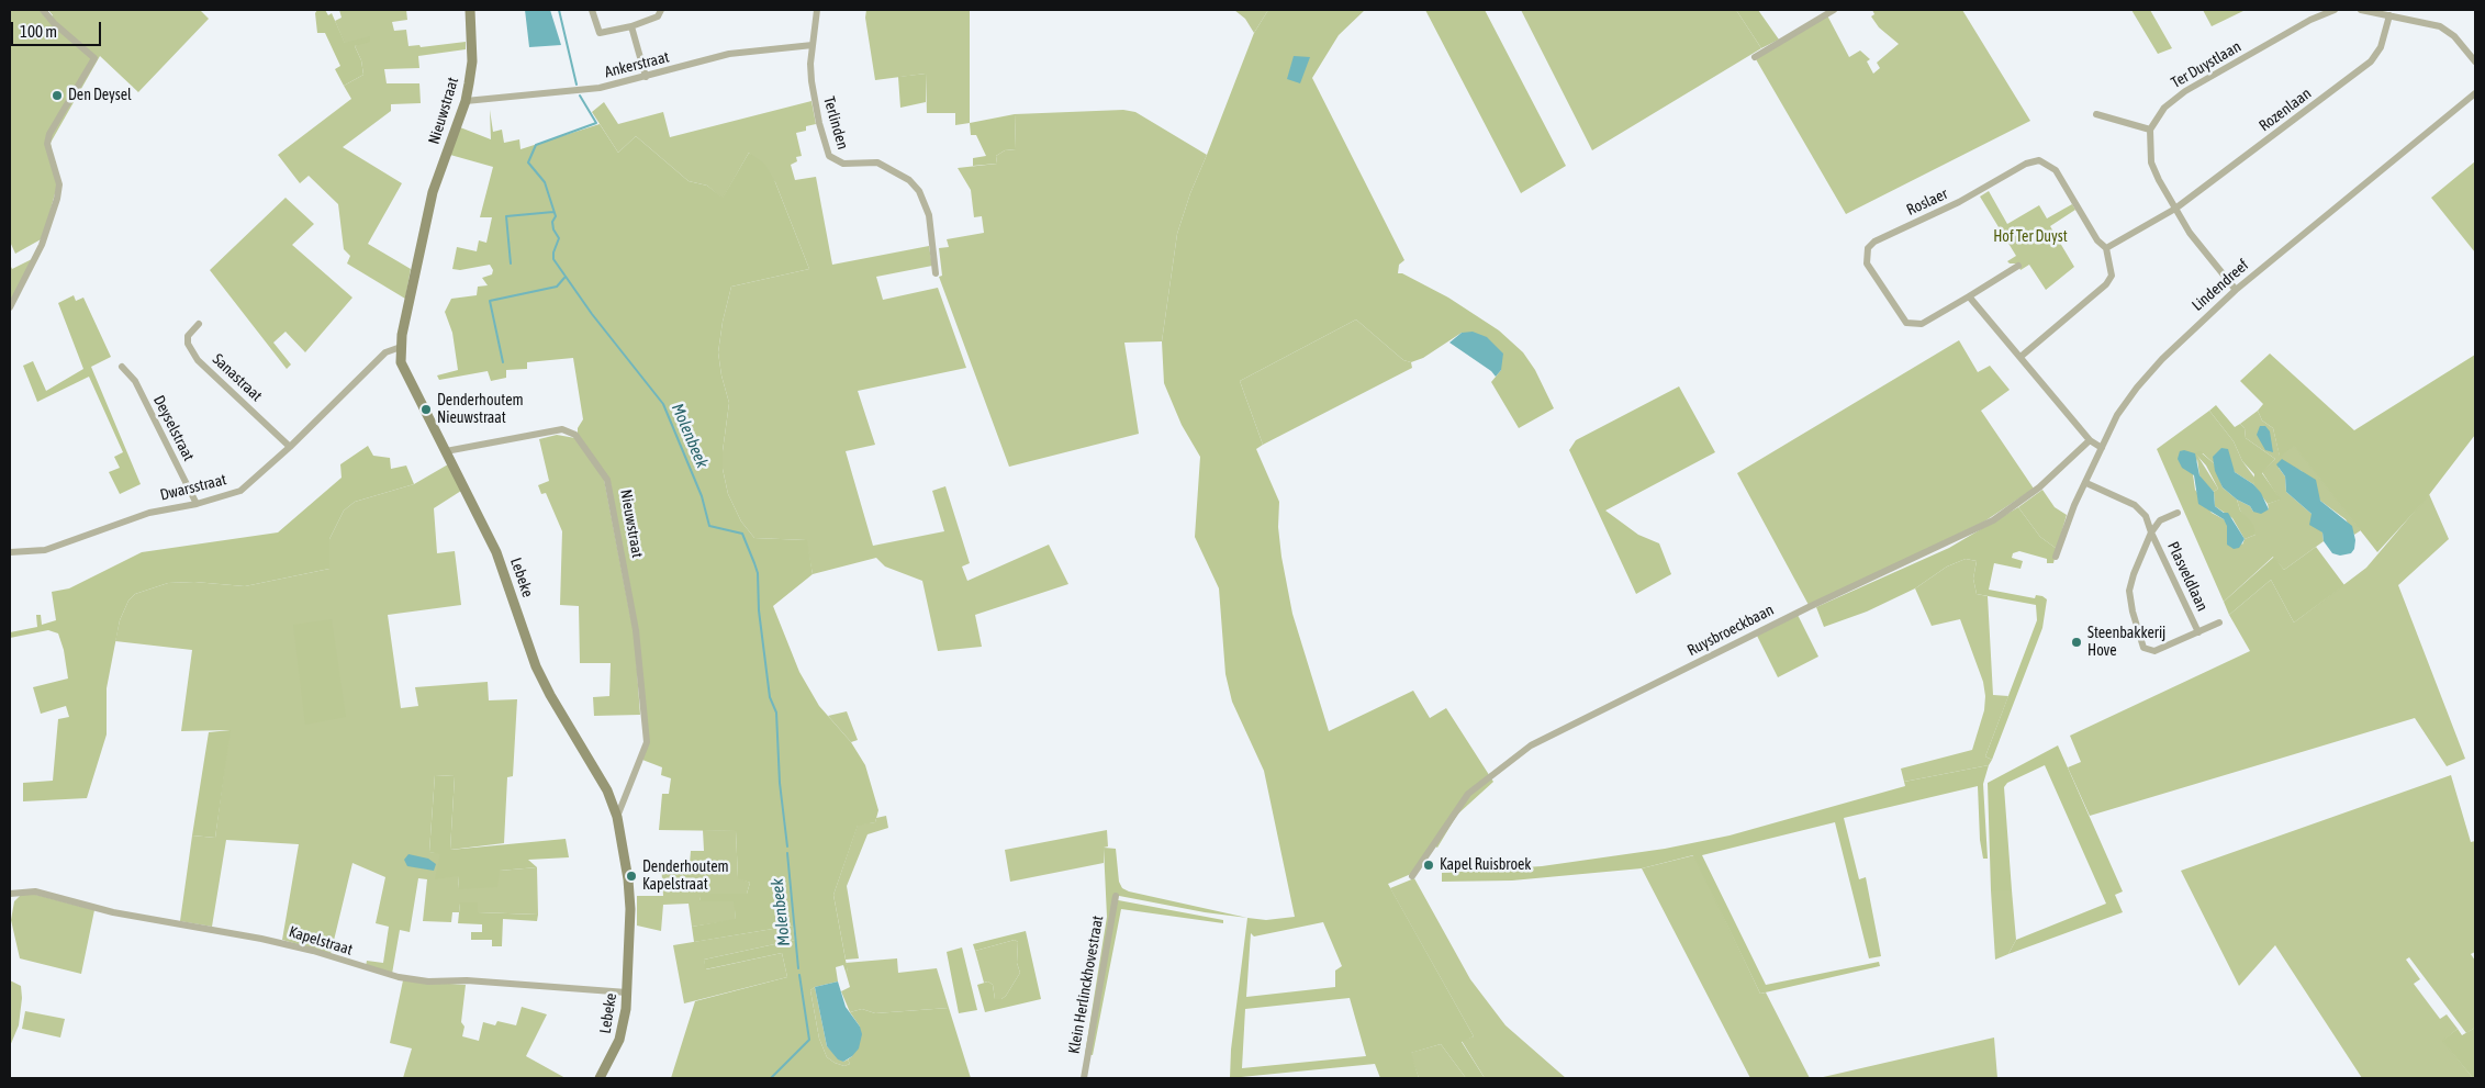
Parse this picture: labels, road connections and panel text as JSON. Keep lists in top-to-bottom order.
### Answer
{
  "streets": {
    "street": [
      "Ankerstraat",
      "Ter Duystlaan",
      "Rozenlaan",
      "Nieuwstraat",
      "Terlinden",
      "Roslaer",
      "Lindendreef",
      "Sanastraat",
      "Deyselstraat",
      "Dwarsstraat",
      "Plasveldlaan",
      "Lebeke",
      "Ruysbroeckbaan",
      "Kapelstraat",
      "Klein Herlinckhovestraat"
    ]
  },
  "crossings": [
    ["Ankerstraat", "Nieuwstraat"],
    ["Ankerstraat", "Terlinden"],
    ["Nieuwstraat", "Dwarsstraat"],
    ["Nieuwstraat", "Lebeke"],
    ["Lindendreef", "Plasveldlaan"],
    ["Sanastraat", "Dwarsstraat"],
    ["Deyselstraat", "Dwarsstraat"],
    ["Dwarsstraat", "Lebeke"],
    ["Lebeke", "Kapelstraat"]
  ],
  "water": ["Molenbeek"],
  "parks": ["Hof Ter Duyst"],
  "places": [
    "Den Deysel",
    "Denderhoutem Nieuwstraat",
    "Steenbakkerij Hove",
    "Kapel Ruisbroek",
    "Denderhoutem Kapelstraat"
  ],
  "scale_bar": "100 m"
}
